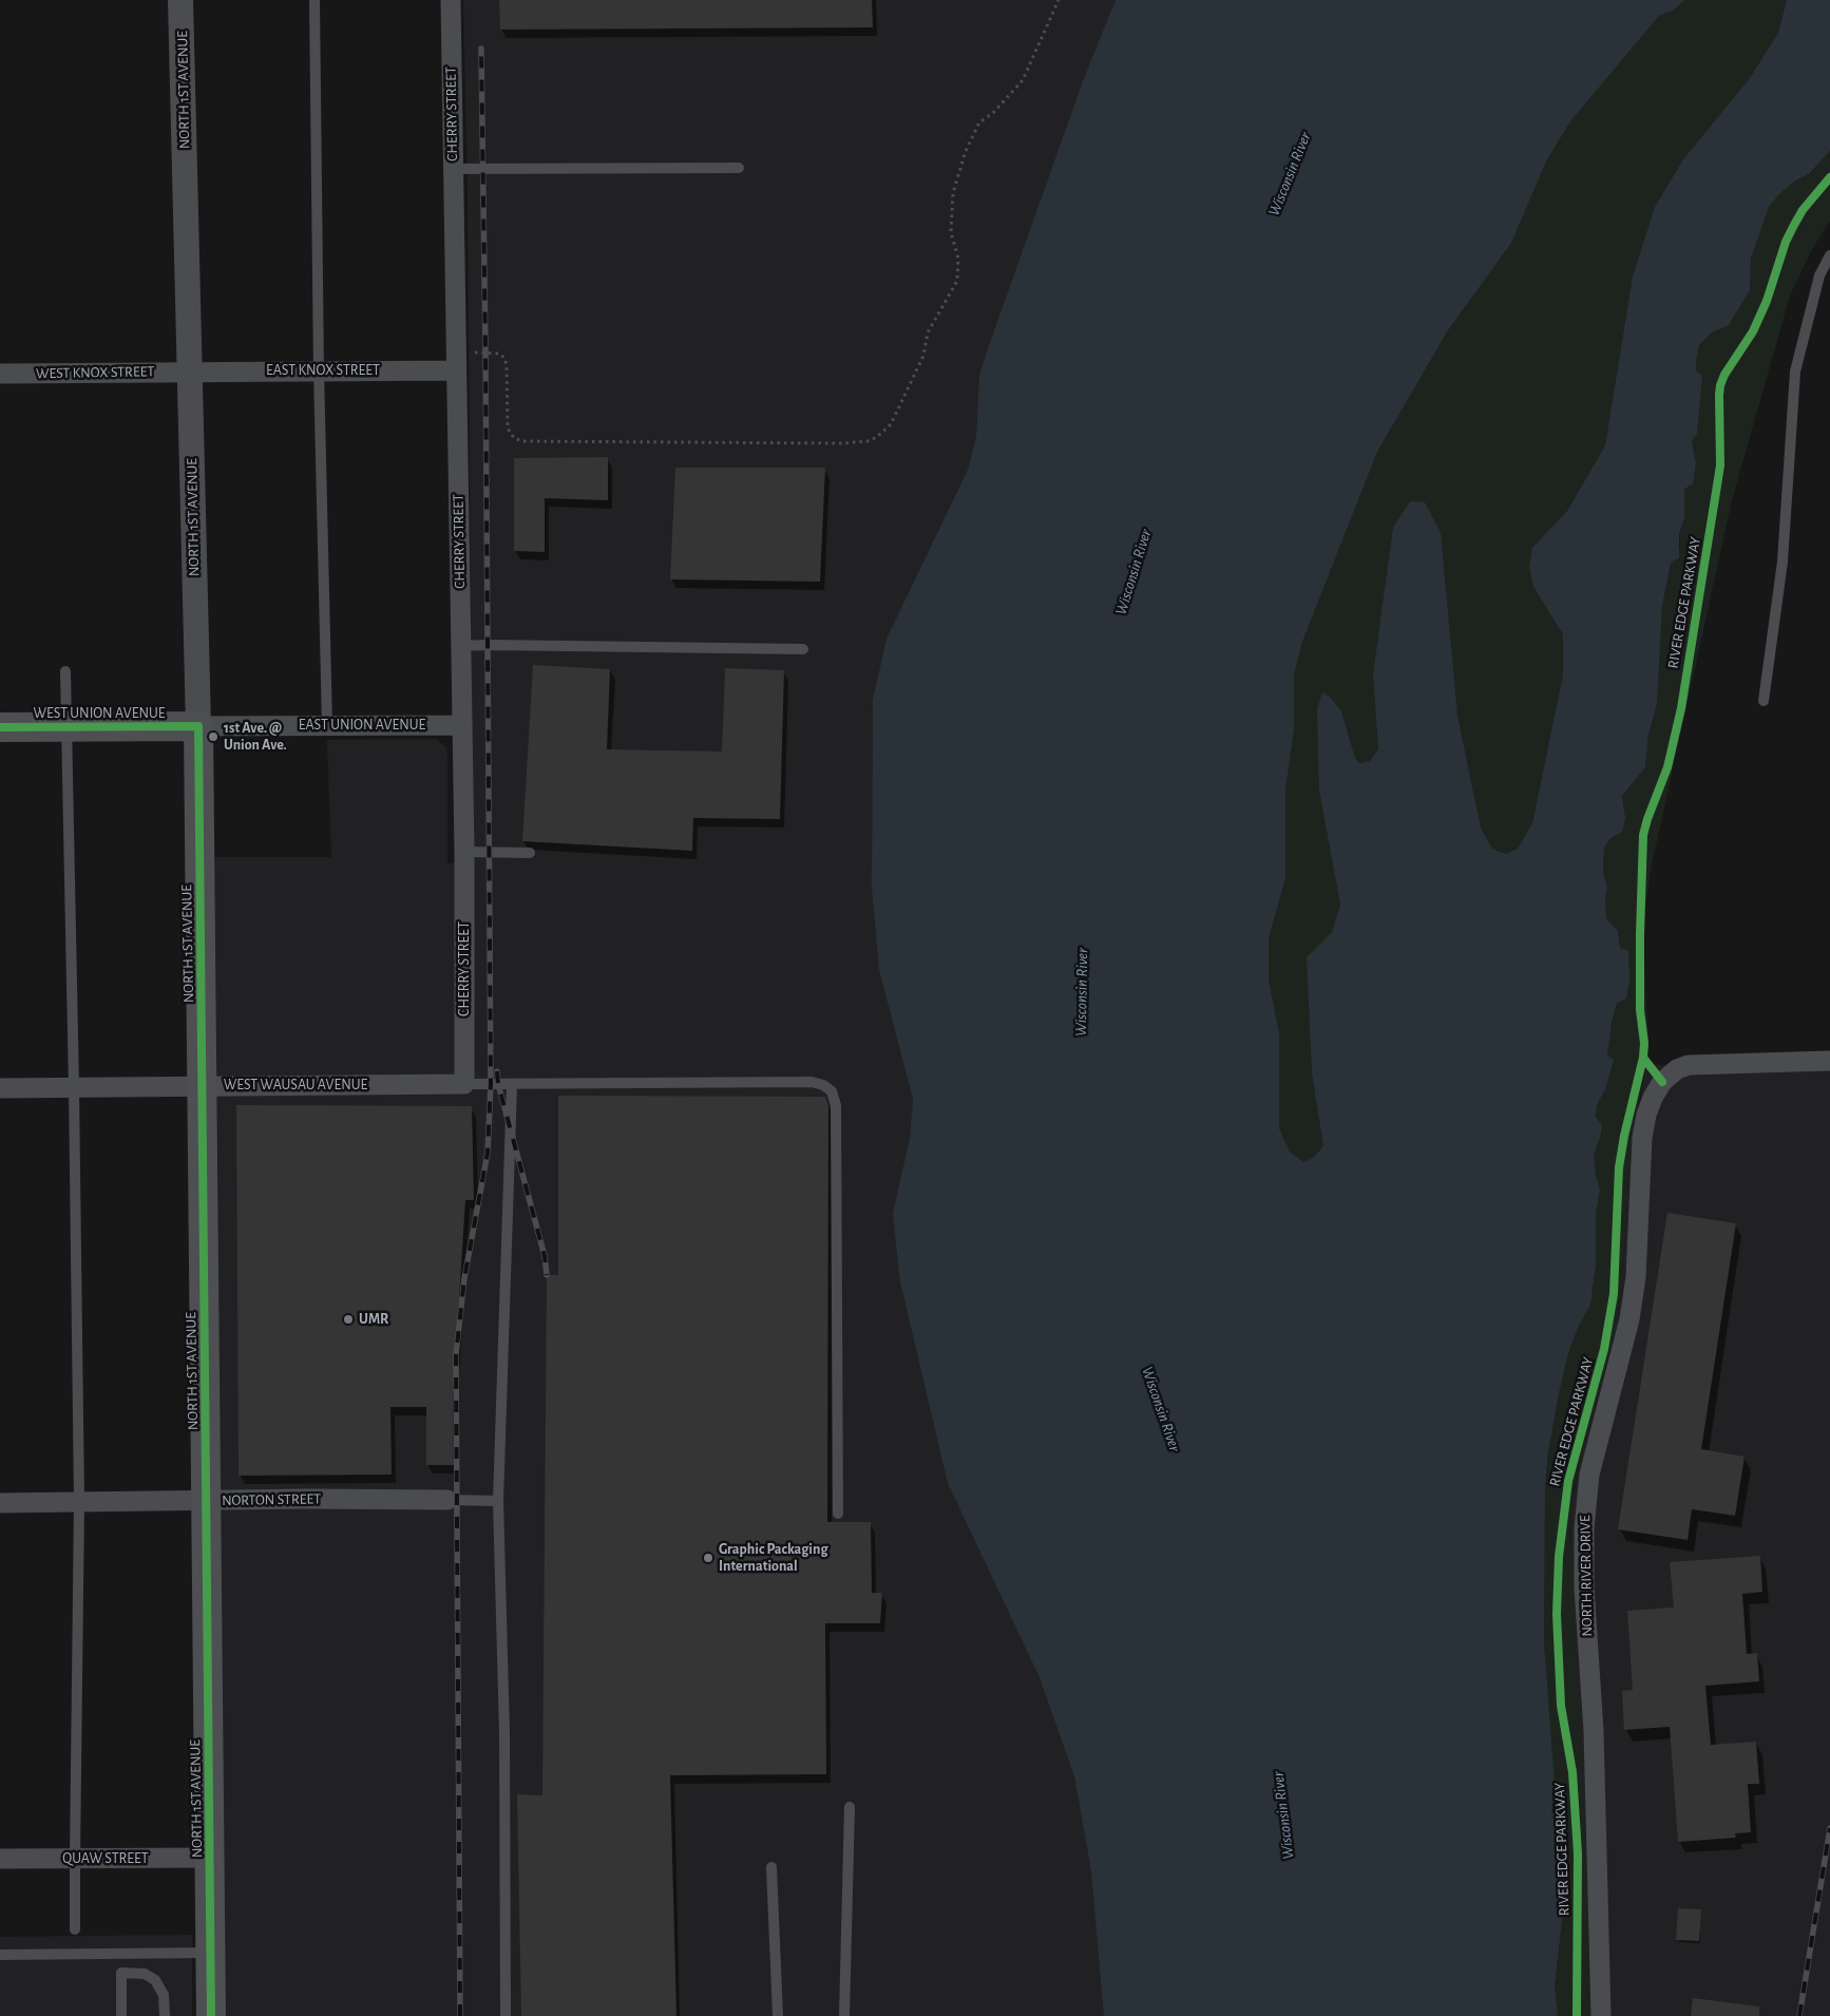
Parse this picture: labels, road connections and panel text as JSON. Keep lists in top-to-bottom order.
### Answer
{
  "streets": {
    "main road": ["NORTH 1ST AVENUE", "WEST UNION AVENUE"],
    "street": [
      "CHERRY STREET",
      "EAST KNOX STREET",
      "WEST KNOX STREET",
      "EAST UNION AVENUE",
      "WEST WAUSAU AVENUE",
      "NORTON STREET",
      "NORTH RIVER DRIVE",
      "QUAW STREET"
    ],
    "cycle path": ["RIVER EDGE PARKWAY"]
  },
  "crossings": [
    ["NORTH 1ST AVENUE", "EAST KNOX STREET"],
    ["NORTH 1ST AVENUE", "WEST KNOX STREET"],
    ["NORTH 1ST AVENUE", "WEST UNION AVENUE"],
    ["NORTH 1ST AVENUE", "EAST UNION AVENUE"],
    ["NORTH 1ST AVENUE", "WEST WAUSAU AVENUE"],
    ["NORTH 1ST AVENUE", "NORTON STREET"],
    ["NORTH 1ST AVENUE", "QUAW STREET"],
    ["CHERRY STREET", "EAST KNOX STREET"],
    ["CHERRY STREET", "EAST UNION AVENUE"],
    ["CHERRY STREET", "WEST WAUSAU AVENUE"],
    ["EAST KNOX STREET", "WEST KNOX STREET"],
    ["WEST UNION AVENUE", "EAST UNION AVENUE"]
  ],
  "water": ["Wisconsin River"],
  "places": ["1st Ave. @ Union Ave.", "UMR", "Graphic Packaging International"]
}
